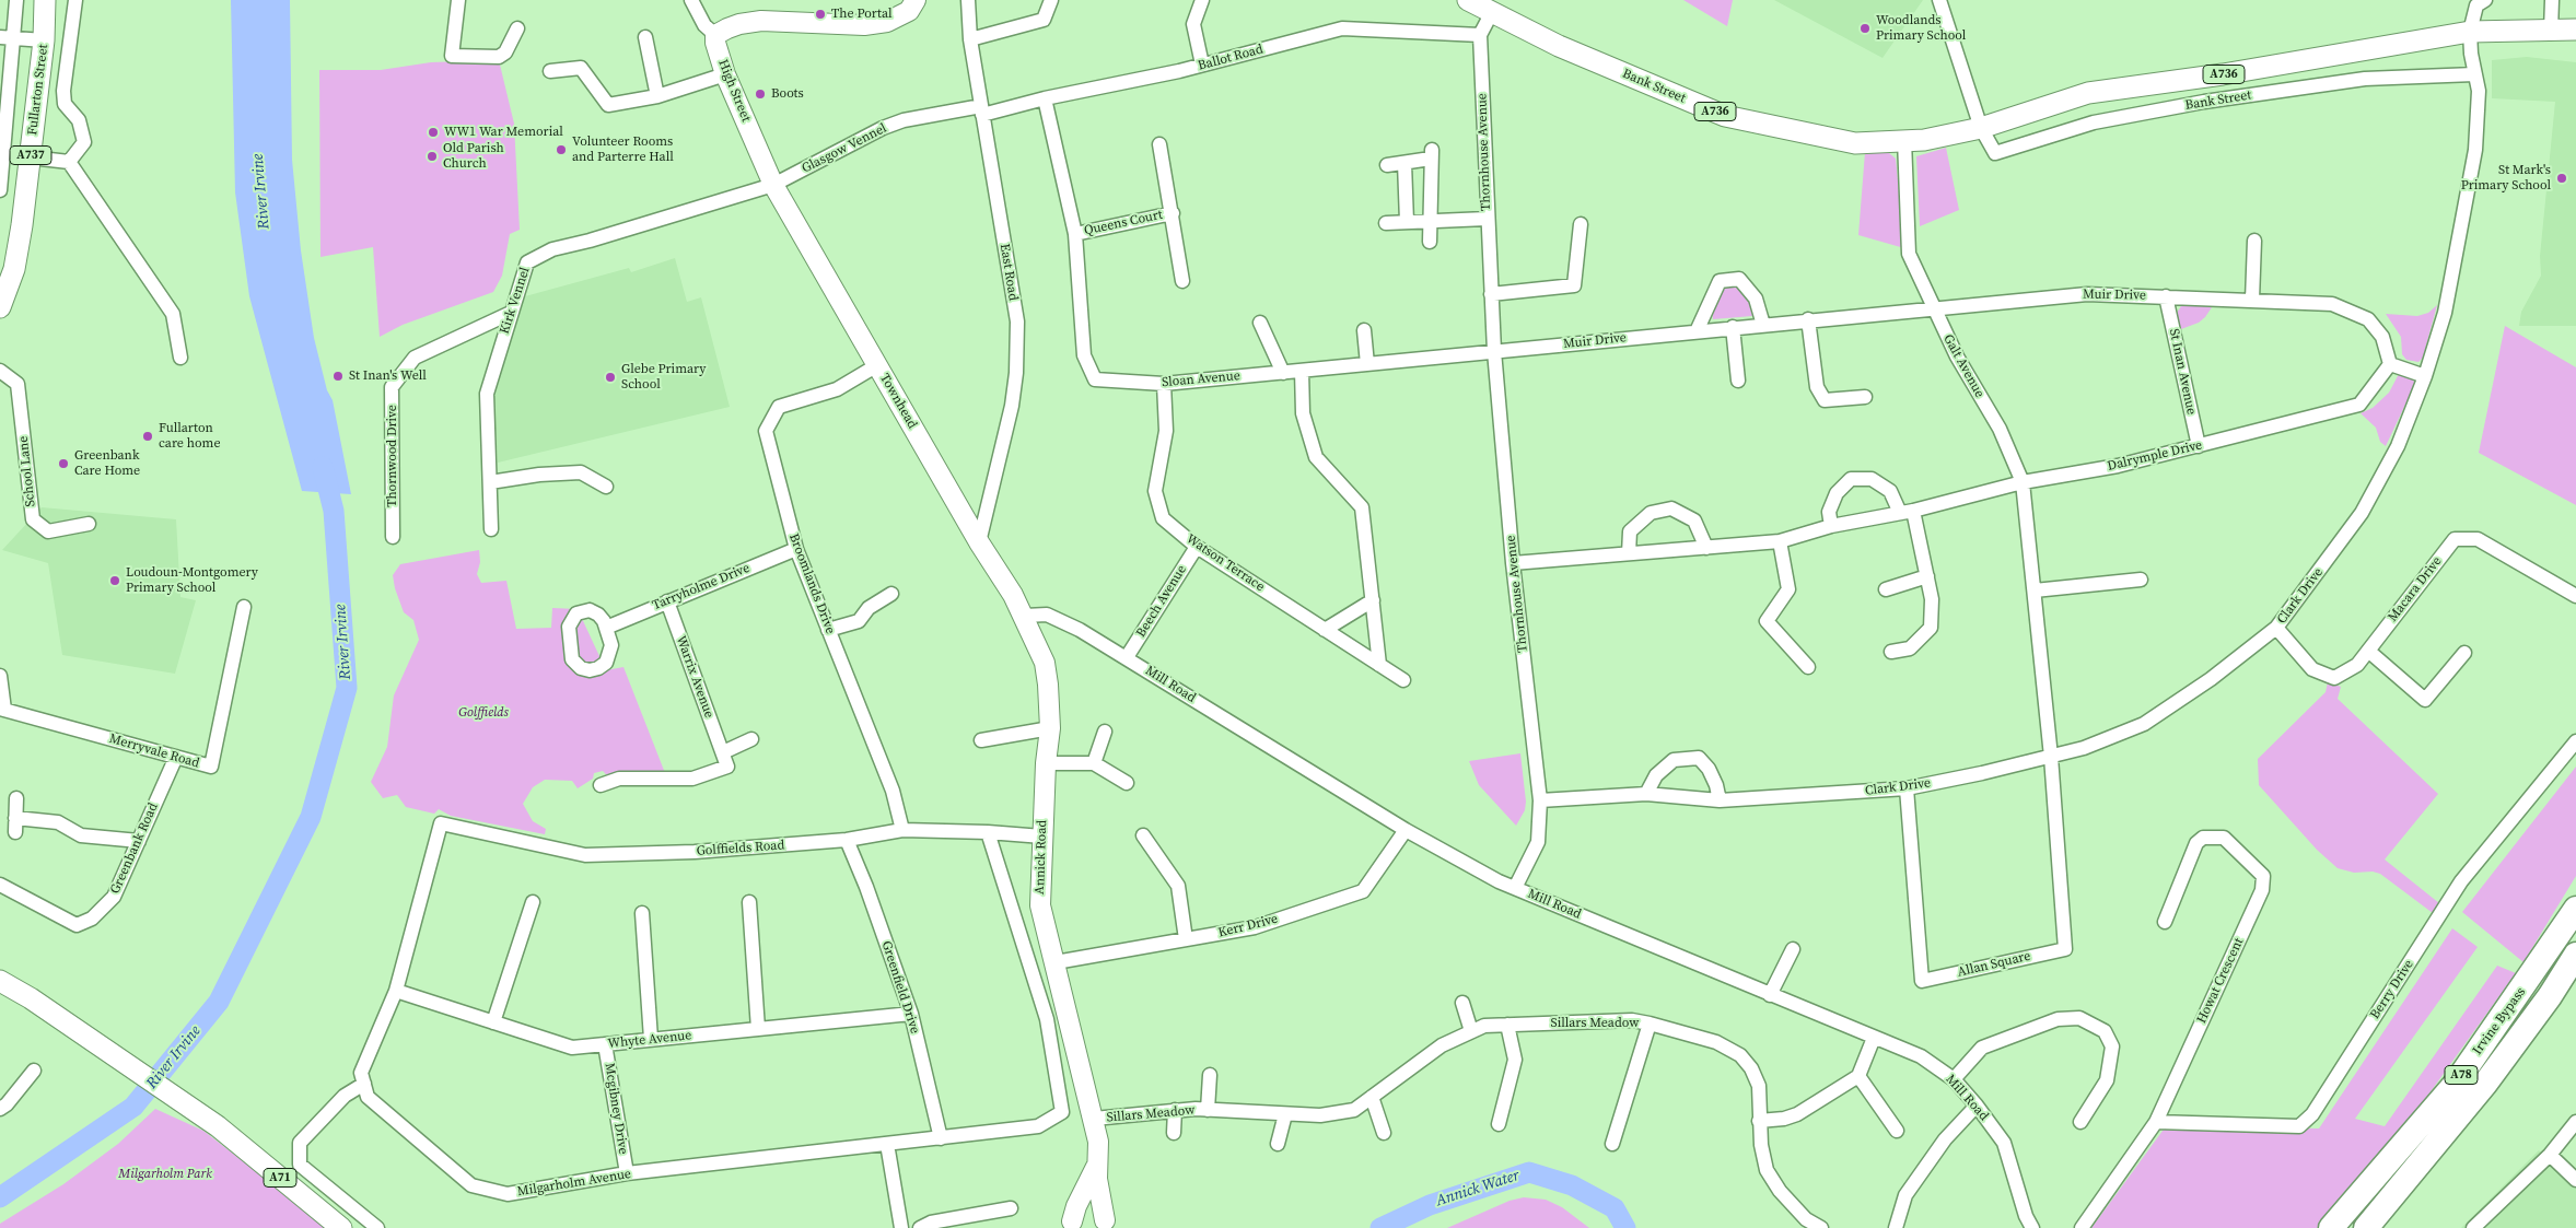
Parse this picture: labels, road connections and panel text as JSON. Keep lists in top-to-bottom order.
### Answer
{
  "streets": {
    "highway": ["Irvine Bypass", "A78"],
    "main road": [
      "A736",
      "Bank Street",
      "Fullarton Street",
      "High Street",
      "A737",
      "Townhead",
      "Annick Road",
      "A71"
    ],
    "street": [
      "Ballot Road",
      "Glasgow Vennel",
      "Thornhouse Avenue",
      "Queens Court",
      "East Road",
      "Muir Drive",
      "Kirk Vennel",
      "Galt Avenue",
      "St Inan Avenue",
      "Sloan Avenue",
      "Thornwood Drive",
      "Dalrymple Drive",
      "School Lane",
      "Watson Terrace",
      "Broomlands Drive",
      "Tarryholme Drive",
      "Macara Drive",
      "Clark Drive",
      "Beech Avenue",
      "Warrix Avenue",
      "Mill Road",
      "Merryvale Road",
      "Greenbank Road",
      "Golffields Road",
      "Kerr Drive",
      "Allan Square",
      "Howat Crescent",
      "Greenfield Drive",
      "Berry Drive",
      "Sillars Meadow",
      "Whyte Avenue",
      "Mcgibney Drive",
      "Milgarholm Avenue"
    ]
  },
  "crossings": [
    ["Ballot Road", "Glasgow Vennel"],
    ["Ballot Road", "Thornhouse Avenue"],
    ["Ballot Road", "East Road"],
    ["Ballot Road", "Sloan Avenue"],
    ["A736", "Bank Street"],
    ["Bank Street", "Thornhouse Avenue"],
    ["Bank Street", "Galt Avenue"],
    ["Bank Street", "Clark Drive"],
    ["High Street", "Glasgow Vennel"],
    ["High Street", "Kirk Vennel"],
    ["High Street", "Townhead"],
    ["Glasgow Vennel", "East Road"],
    ["Glasgow Vennel", "Kirk Vennel"],
    ["Glasgow Vennel", "Townhead"],
    ["Thornhouse Avenue", "Muir Drive"],
    ["Thornhouse Avenue", "Sloan Avenue"],
    ["Thornhouse Avenue", "Dalrymple Drive"],
    ["Thornhouse Avenue", "Clark Drive"],
    ["Thornhouse Avenue", "Mill Road"],
    ["Queens Court", "Sloan Avenue"],
    ["East Road", "Townhead"],
    ["Muir Drive", "Galt Avenue"],
    ["Muir Drive", "St Inan Avenue"],
    ["Muir Drive", "Sloan Avenue"],
    ["Muir Drive", "Dalrymple Drive"],
    ["Kirk Vennel", "Townhead"],
    ["Kirk Vennel", "Thornwood Drive"],
    ["Galt Avenue", "Dalrymple Drive"],
    ["Galt Avenue", "Clark Drive"],
    ["Galt Avenue", "Allan Square"],
    ["St Inan Avenue", "Dalrymple Drive"],
    ["Sloan Avenue", "Watson Terrace"],
    ["Townhead", "Broomlands Drive"],
    ["Townhead", "Mill Road"],
    ["Townhead", "Annick Road"],
    ["Watson Terrace", "Beech Avenue"],
    ["Broomlands Drive", "Tarryholme Drive"],
    ["Broomlands Drive", "Golffields Road"],
    ["Tarryholme Drive", "Warrix Avenue"],
    ["Macara Drive", "Clark Drive"],
    ["Clark Drive", "Allan Square"],
    ["Beech Avenue", "Mill Road"],
    ["Mill Road", "Annick Road"],
    ["Mill Road", "Kerr Drive"],
    ["Merryvale Road", "Greenbank Road"],
    ["Golffields Road", "Annick Road"],
    ["Golffields Road", "Greenfield Drive"],
    ["Golffields Road", "Whyte Avenue"],
    ["Golffields Road", "Milgarholm Avenue"],
    ["Annick Road", "Kerr Drive"],
    ["Annick Road", "Sillars Meadow"],
    ["Howat Crescent", "Berry Drive"],
    ["Greenfield Drive", "Whyte Avenue"],
    ["Greenfield Drive", "Milgarholm Avenue"],
    ["Whyte Avenue", "Mcgibney Drive"],
    ["Mcgibney Drive", "Milgarholm Avenue"]
  ],
  "water": ["River Irvine", "Annick Water"],
  "parks": ["Golffields", "Milgarholm Park"],
  "places": [
    "The Portal",
    "Woodlands Primary School",
    "Boots",
    "WW1 War Memorial",
    "Volunteer Rooms and Parterre Hall",
    "Old Parish Church",
    "St Mark's Primary School",
    "St Inan's Well",
    "Glebe Primary School",
    "Fullarton care home",
    "Greenbank Care Home",
    "Loudoun-Montgomery Primary School"
  ]
}
